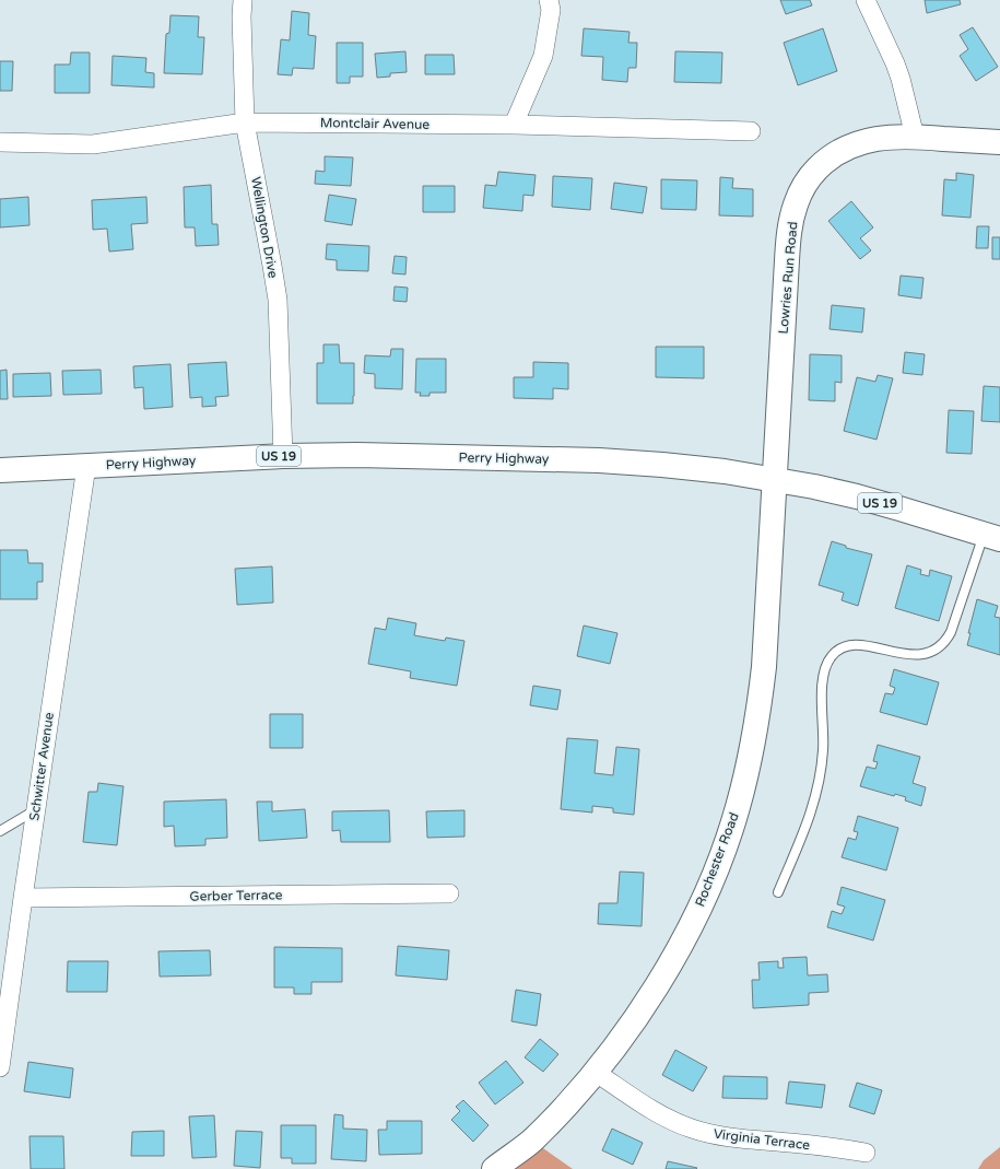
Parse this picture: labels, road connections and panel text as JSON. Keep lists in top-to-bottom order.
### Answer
{
  "streets": {
    "street": [
      "Montclair Avenue",
      "Wellington Drive",
      "Lowries Run Road",
      "US 19",
      "Perry Highway",
      "Schwitter Avenue",
      "Rochester Road",
      "Gerber Terrace",
      "Virginia Terrace"
    ]
  },
  "crossings": [
    ["Montclair Avenue", "Wellington Drive"],
    ["Wellington Drive", "Perry Highway"],
    ["Lowries Run Road", "Perry Highway"],
    ["Lowries Run Road", "Rochester Road"],
    ["Perry Highway", "Schwitter Avenue"],
    ["Perry Highway", "Rochester Road"],
    ["Schwitter Avenue", "Gerber Terrace"],
    ["Rochester Road", "Virginia Terrace"]
  ]
}
